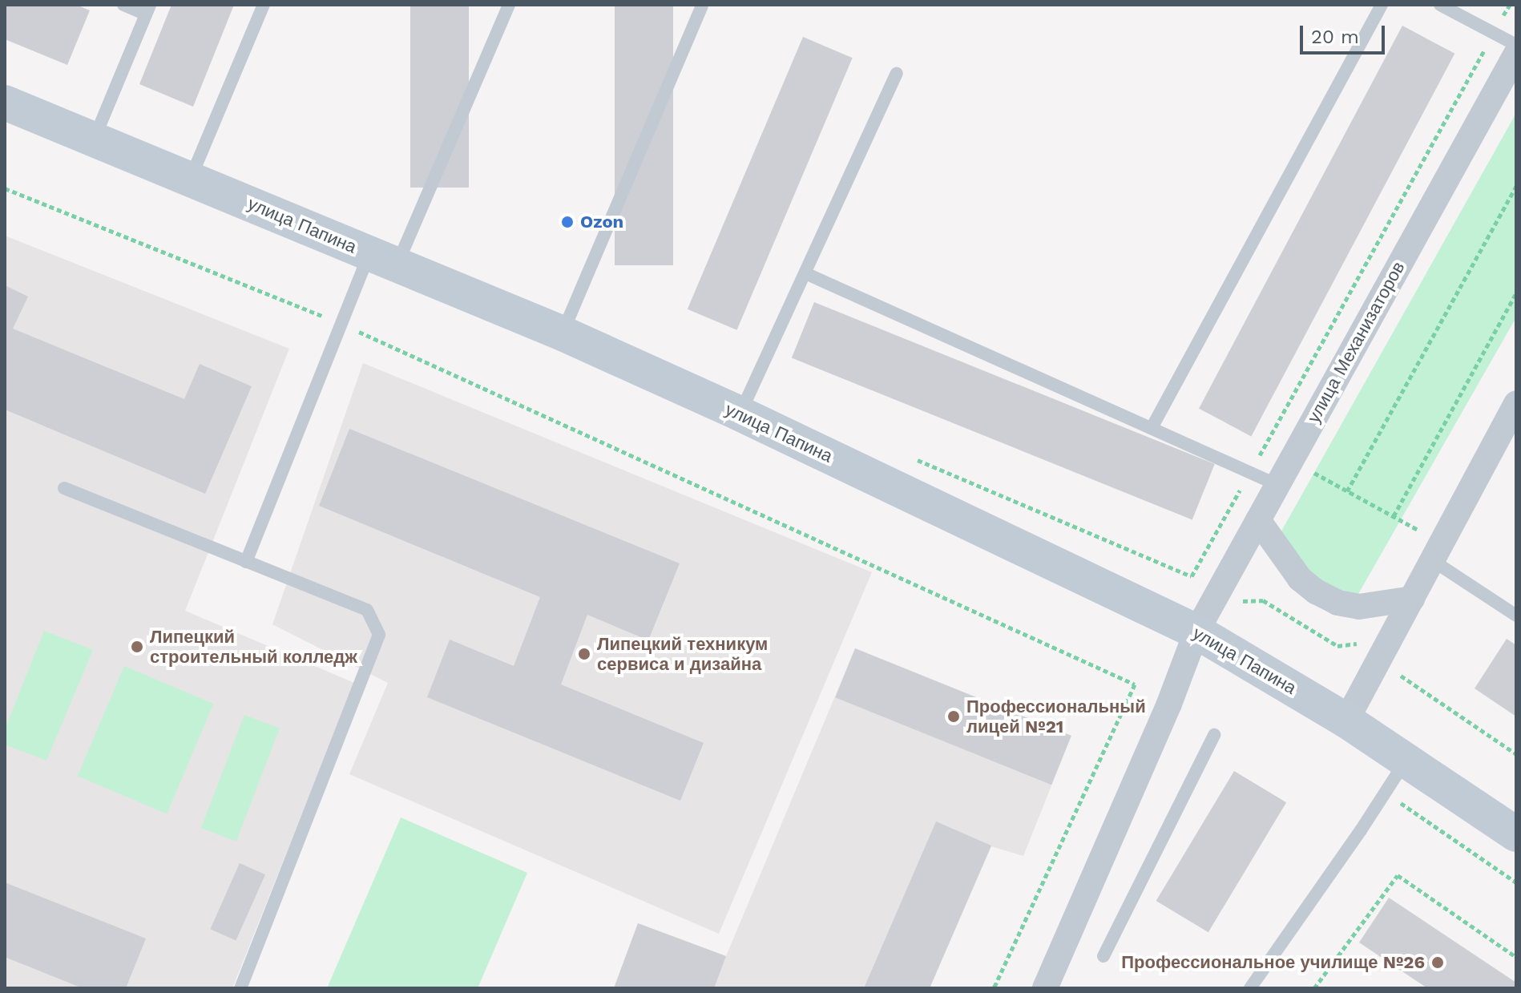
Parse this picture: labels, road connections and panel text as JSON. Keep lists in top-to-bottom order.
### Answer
{
  "streets": {
    "street": ["улица Папина", "улица Механизаторов"]
  },
  "crossings": [
    ["улица Папина", "улица Механизаторов"]
  ],
  "places": [
    "Ozon",
    "Липецкий строительный колледж",
    "Липецкий техникум сервиса и дизайна",
    "Профессиональный лицей №21",
    "Профессиональное училище №26"
  ],
  "scale_bar": "20 m"
}
